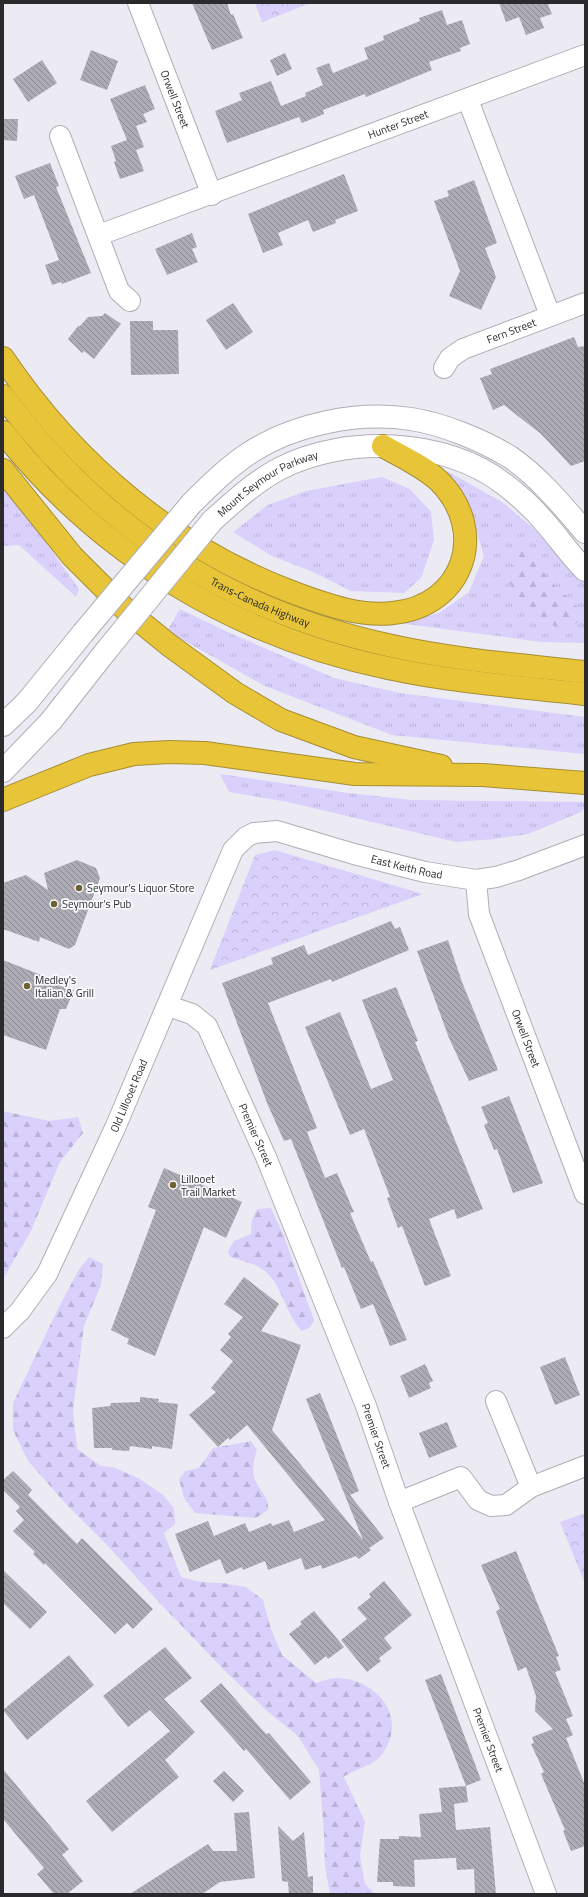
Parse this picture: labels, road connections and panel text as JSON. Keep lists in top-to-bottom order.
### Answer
{
  "streets": {
    "highway": ["Trans-Canada Highway"],
    "main road": ["Mount Seymour Parkway"],
    "street": [
      "Orwell Street",
      "Hunter Street",
      "Fern Street",
      "East Keith Road",
      "Old Lillooet Road",
      "Premier Street"
    ]
  },
  "crossings": [
    ["Orwell Street", "Hunter Street"],
    ["Orwell Street", "East Keith Road"],
    ["East Keith Road", "Old Lillooet Road"],
    ["Old Lillooet Road", "Premier Street"]
  ],
  "places": [
    "Seymour's Liquor Store",
    "Seymour's Pub",
    "Medley's Italian & Grill",
    "Lillooet Trail Market"
  ]
}
